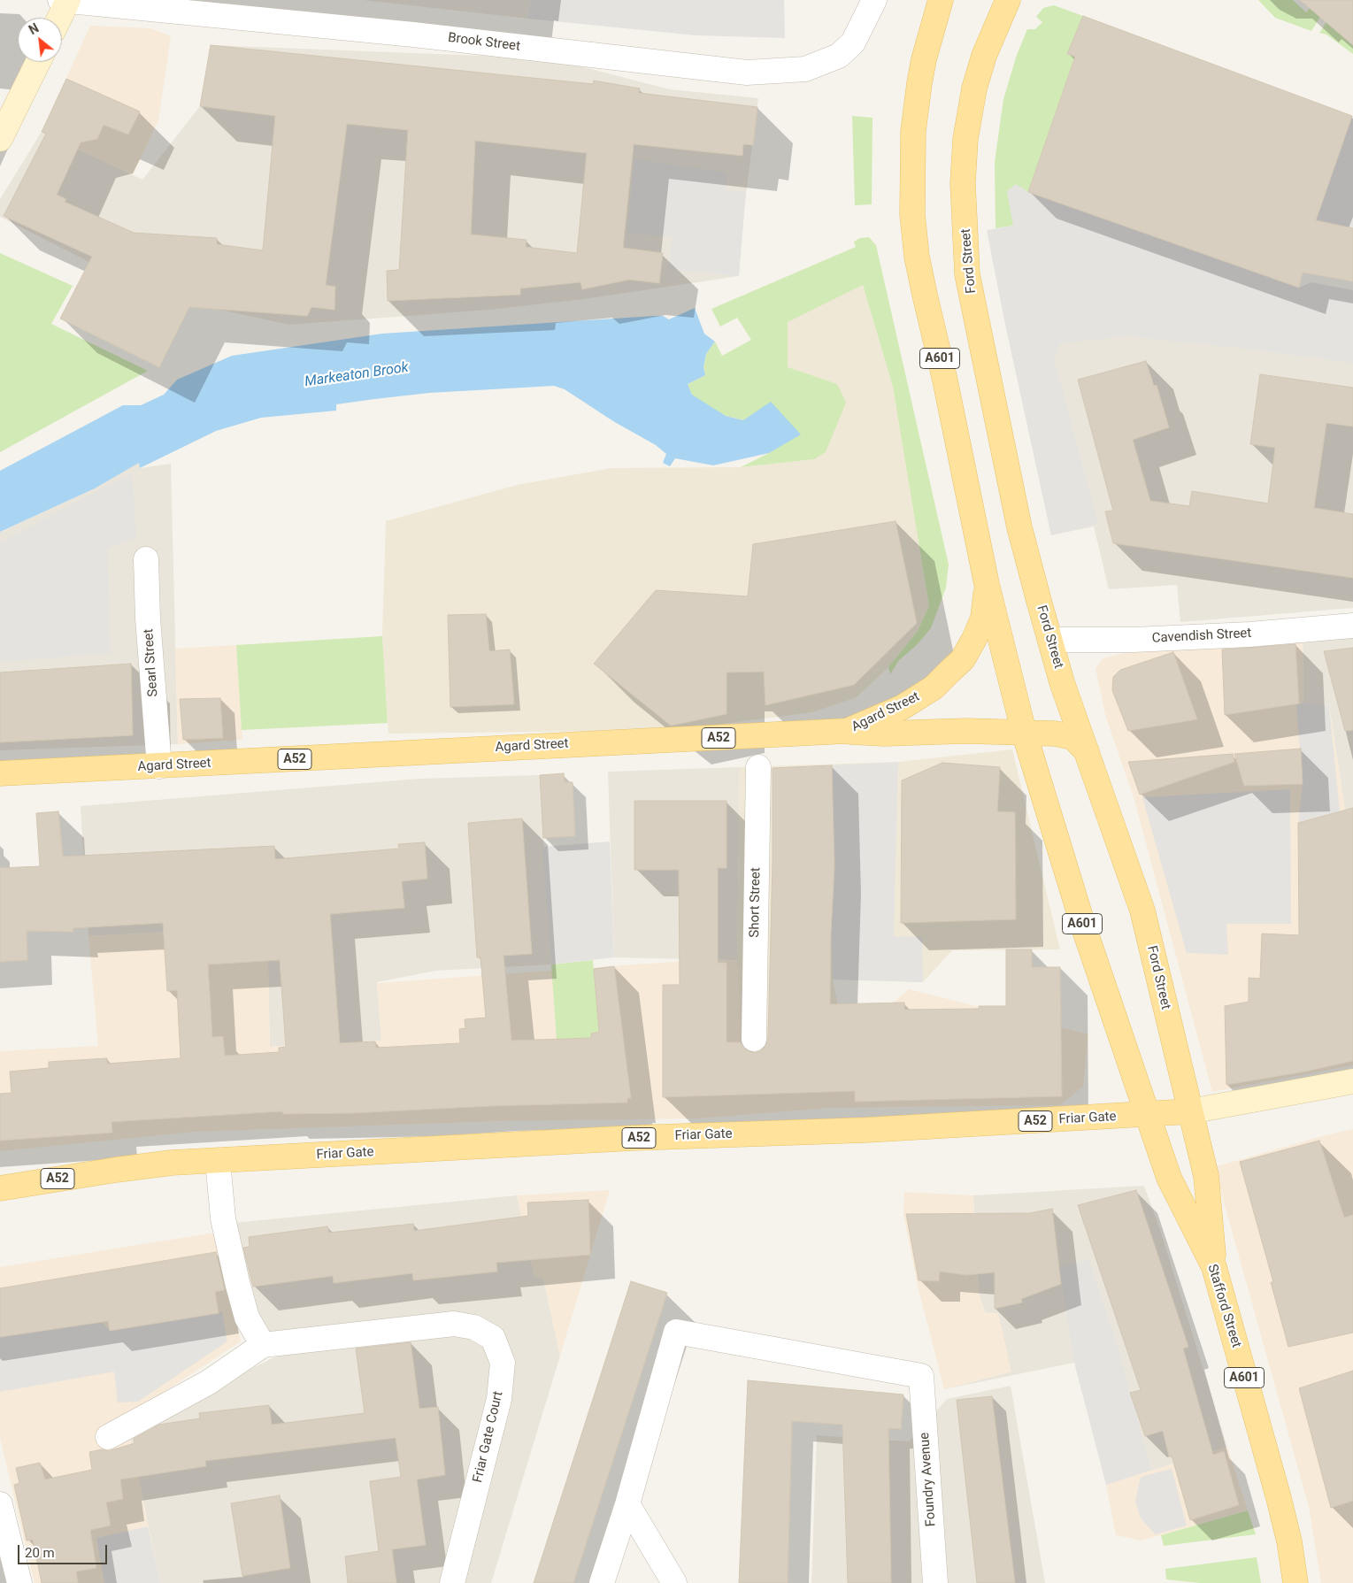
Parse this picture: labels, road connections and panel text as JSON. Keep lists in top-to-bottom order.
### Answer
{
  "streets": {
    "main road": [
      "Ford Street",
      "A601",
      "Agard Street",
      "A52",
      "Friar Gate",
      "Stafford Street"
    ],
    "street": [
      "Brook Street",
      "Cavendish Street",
      "Searl Street",
      "Short Street",
      "Friar Gate Court",
      "Foundry Avenue"
    ]
  },
  "crossings": [
    ["Ford Street", "Cavendish Street"],
    ["Ford Street", "Friar Gate"],
    ["Ford Street", "Stafford Street"],
    ["A601", "Agard Street"],
    ["A601", "Friar Gate"],
    ["A601", "Stafford Street"],
    ["Searl Street", "Agard Street"],
    ["Friar Gate", "Stafford Street"]
  ],
  "water": ["Markeaton Brook"],
  "scale_bar": "20 m",
  "north": "top left"
}
